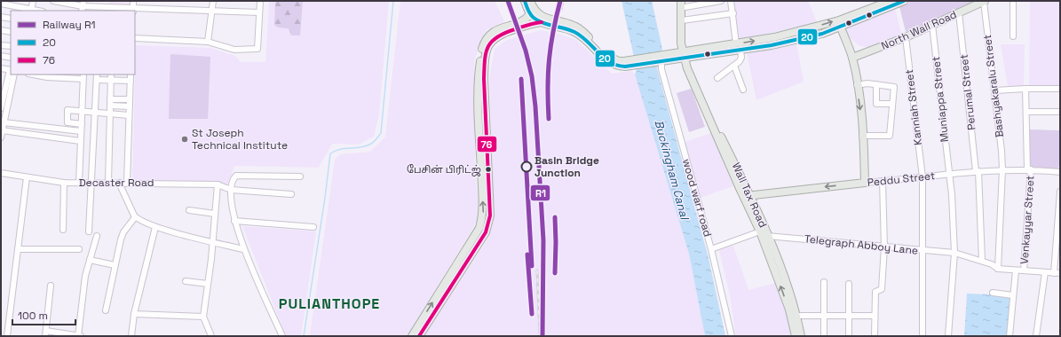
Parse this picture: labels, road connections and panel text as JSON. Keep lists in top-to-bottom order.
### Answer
{
  "streets": {
    "main road": ["North Wall Road", "Peddu Street", "Wall Tax Road"],
    "street": [
      "Bashyakaralu Street",
      "Perumal Street",
      "Muniappa Street",
      "Kanniah Street",
      "Decaster Road",
      "wood warf road",
      "Venkayyar Street",
      "Telegraph Abboy Lane"
    ]
  },
  "crossings": [
    ["North Wall Road", "Bashyakaralu Street"],
    ["North Wall Road", "Perumal Street"],
    ["North Wall Road", "Muniappa Street"],
    ["North Wall Road", "Kanniah Street"],
    ["Bashyakaralu Street", "Peddu Street"],
    ["Bashyakaralu Street", "Telegraph Abboy Lane"],
    ["Perumal Street", "Peddu Street"],
    ["Perumal Street", "Telegraph Abboy Lane"],
    ["Muniappa Street", "Peddu Street"],
    ["Muniappa Street", "Telegraph Abboy Lane"],
    ["Kanniah Street", "Peddu Street"],
    ["Kanniah Street", "Telegraph Abboy Lane"],
    ["Peddu Street", "Wall Tax Road"],
    ["Peddu Street", "Venkayyar Street"],
    ["Wall Tax Road", "Telegraph Abboy Lane"]
  ],
  "one_way": ["Peddu Street"],
  "districts": ["PULIANTHOPE"],
  "water": ["Buckingham Canal"],
  "places": ["St Joseph Technical Institute", "Basin Bridge Junction", "பேசின் பிரிட்ஜ்"],
  "lines": ["rail line R1", "transit line 20", "transit line 76"],
  "legend": ["Railway R1", "20", "76"],
  "scale_bar": "100 m"
}
